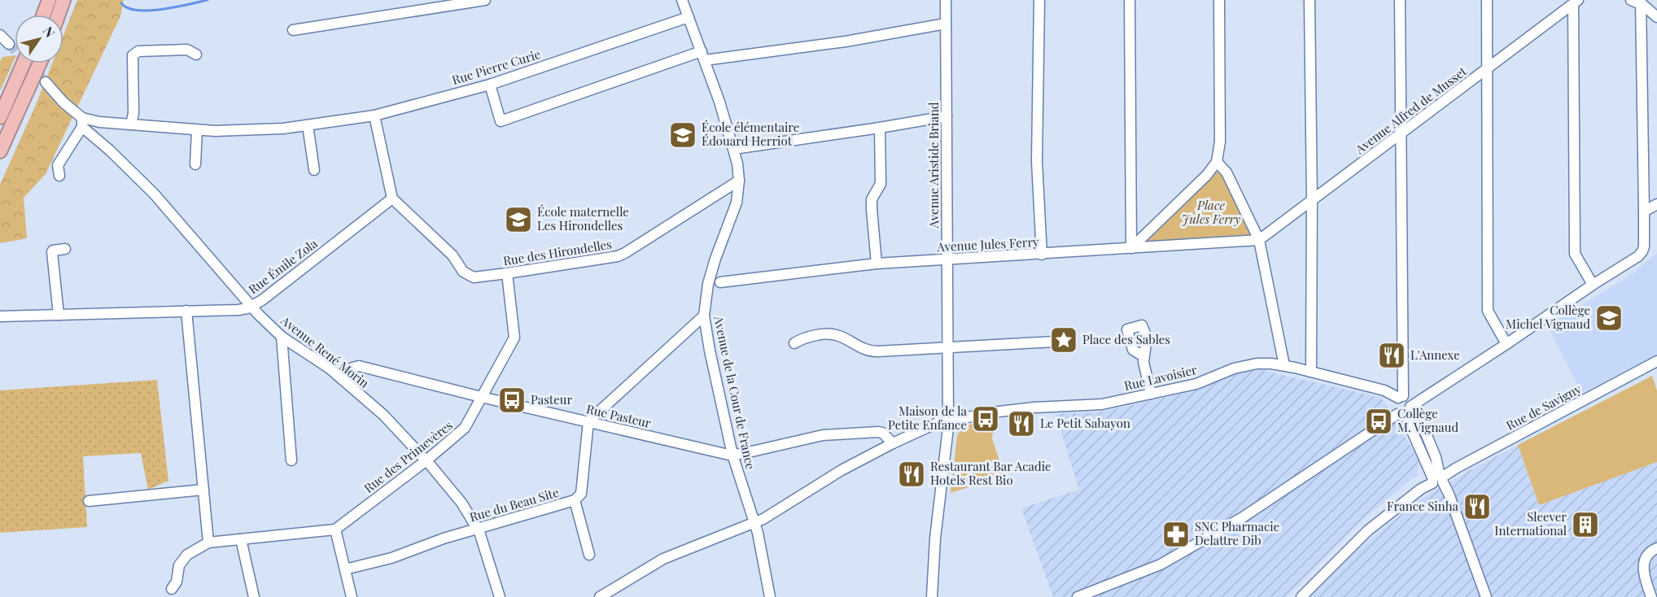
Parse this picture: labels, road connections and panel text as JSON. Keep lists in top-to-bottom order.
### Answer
{
  "streets": {
    "street": [
      "Rue Pierre Curie",
      "Avenue Alfred de Musset",
      "Avenue Aristide Briand",
      "Avenue Jules Ferry",
      "Rue des Hirondelles",
      "Rue Émile Zola",
      "Avenue René Morin",
      "Rue Lavoisier",
      "Avenue de la Cour de France",
      "Rue de Savigny",
      "Rue Pasteur",
      "Rue des Primevères",
      "Rue du Beau Site"
    ]
  },
  "crossings": [
    ["Rue Pierre Curie", "Avenue René Morin"],
    ["Rue Pierre Curie", "Avenue de la Cour de France"],
    ["Avenue Alfred de Musset", "Avenue Jules Ferry"],
    ["Avenue Aristide Briand", "Avenue Jules Ferry"],
    ["Avenue Aristide Briand", "Rue Lavoisier"],
    ["Rue des Hirondelles", "Rue Émile Zola"],
    ["Rue des Hirondelles", "Avenue de la Cour de France"],
    ["Rue des Hirondelles", "Rue des Primevères"],
    ["Rue Émile Zola", "Avenue René Morin"],
    ["Avenue René Morin", "Rue Pasteur"],
    ["Avenue René Morin", "Rue des Primevères"],
    ["Avenue René Morin", "Rue du Beau Site"],
    ["Rue Lavoisier", "Avenue de la Cour de France"],
    ["Rue Lavoisier", "Rue Pasteur"],
    ["Avenue de la Cour de France", "Rue Pasteur"],
    ["Rue Pasteur", "Rue des Primevères"],
    ["Rue Pasteur", "Rue du Beau Site"]
  ],
  "parks": ["Place Jules Ferry"],
  "places": {
    "school or university": ["École élémentaire Édouard Herriot", "École maternelle Les Hirondelles", "Collège Michel Vignaud"],
    "place": ["Place des Sables"],
    "restaurant": [
      "L'Annexe",
      "Le Petit Sabayon",
      "Restaurant Bar Acadie Hotels Rest Bio",
      "France Sinha"
    ],
    "bus stop": ["Pasteur", "Maison de la Petite Enfance", "Collège M. Vignaud"],
    "building": ["Sleever International"],
    "pharmacy": ["SNC Pharmacie Delattre Dib"]
  },
  "north": "top right"
}
